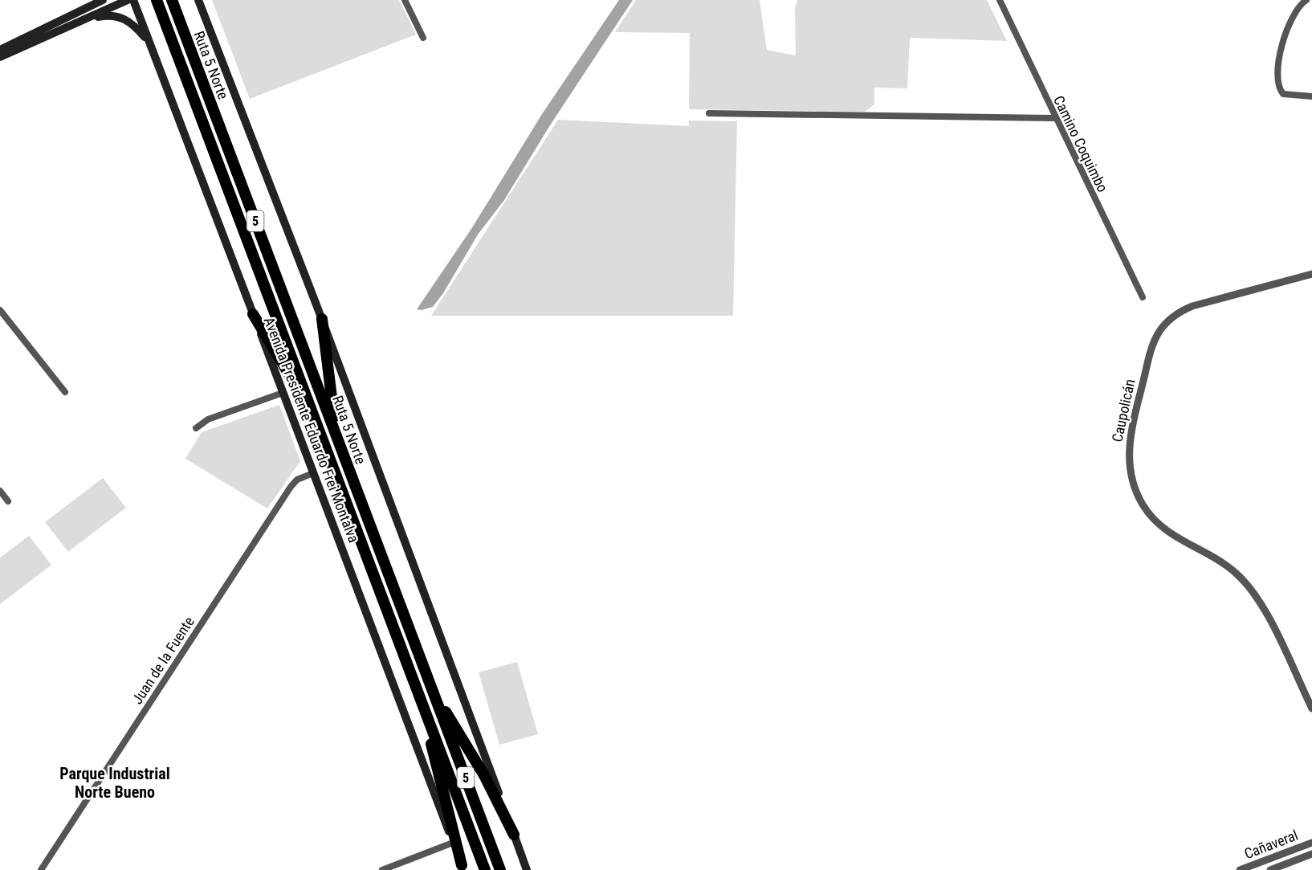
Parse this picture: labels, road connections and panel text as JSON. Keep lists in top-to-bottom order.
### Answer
{
  "streets": {
    "highway": ["Ruta 5 Norte", "5"],
    "main road": ["Avenida Presidente Eduardo Frei Montalva"],
    "street": [
      "Camino Coquimbo",
      "Caupolicán",
      "Juan de la Fuente",
      "Cañaveral"
    ]
  },
  "crossings": [
    ["Avenida Presidente Eduardo Frei Montalva", "Juan de la Fuente"]
  ],
  "districts": ["Parque Industrial Norte Bueno"]
}
